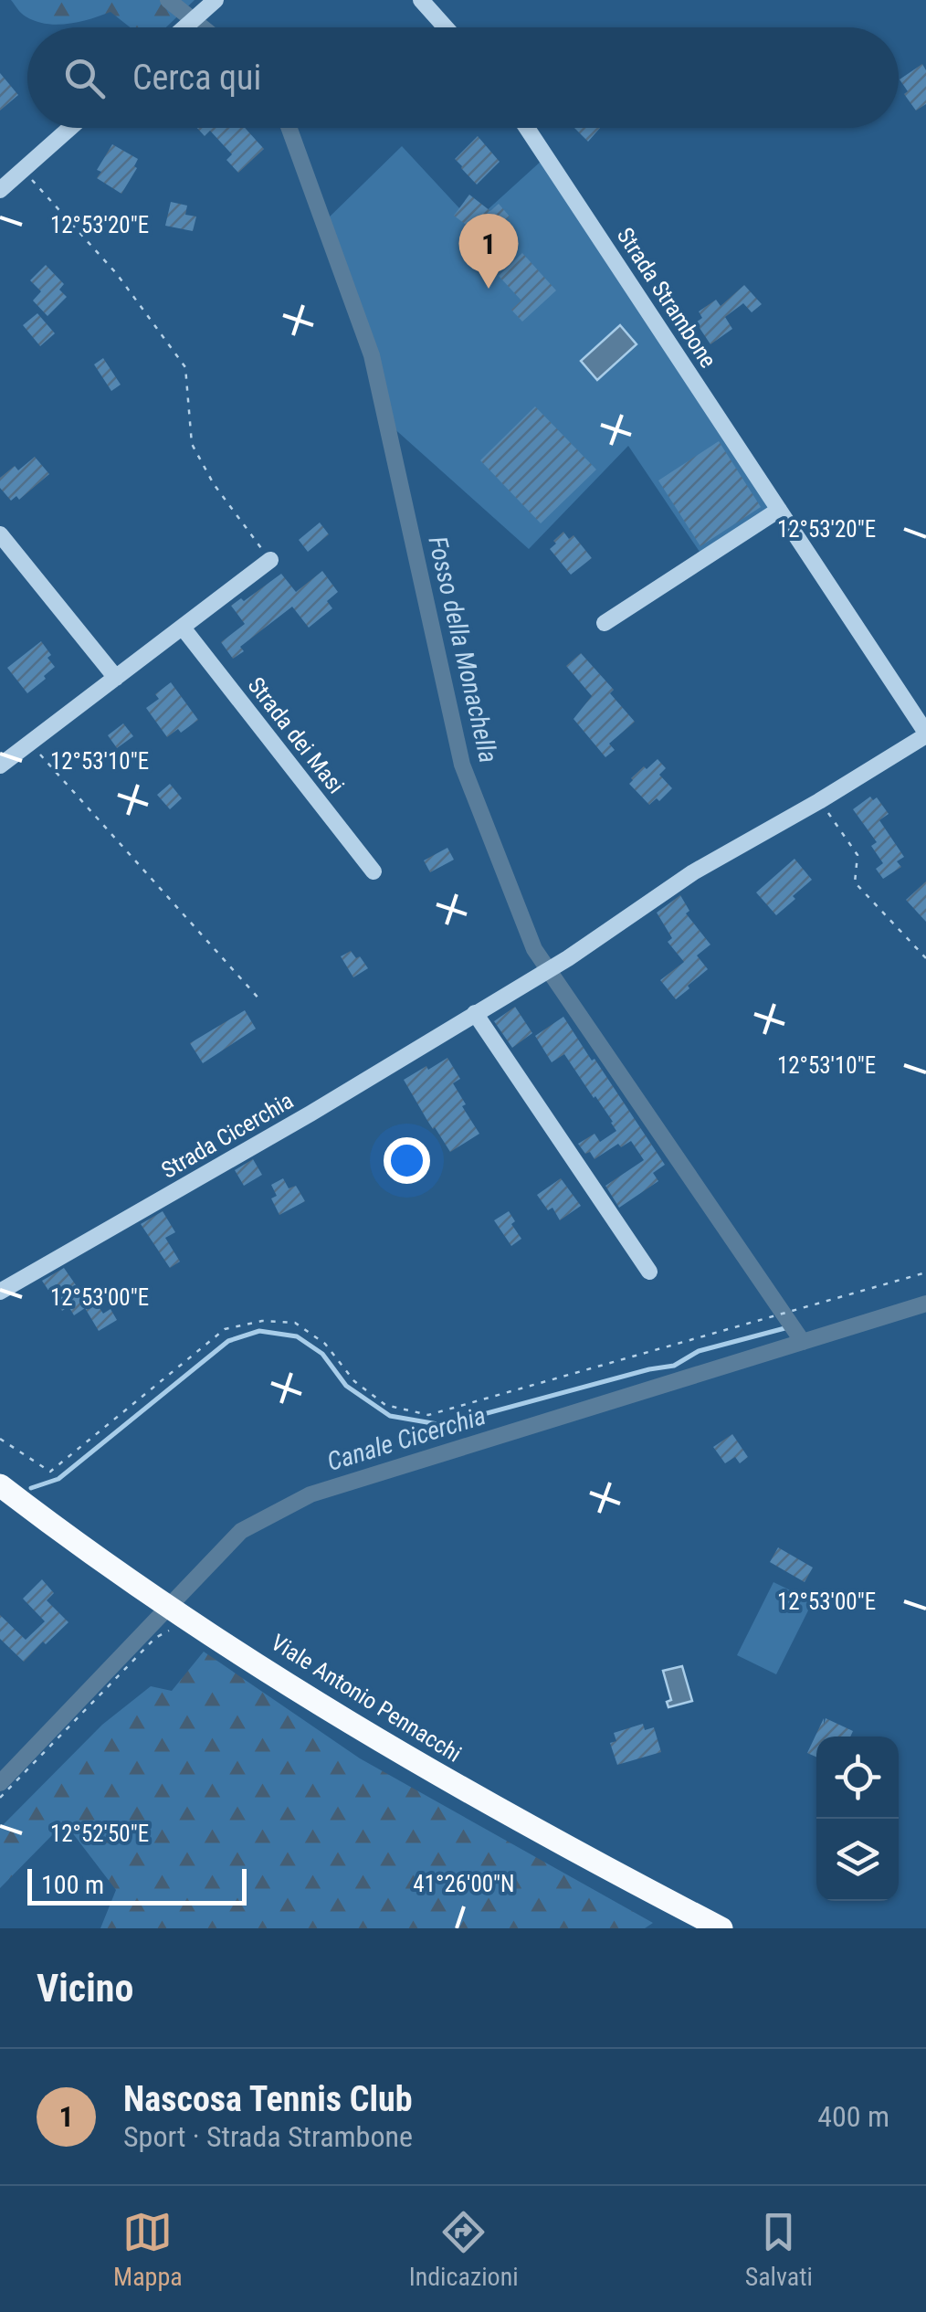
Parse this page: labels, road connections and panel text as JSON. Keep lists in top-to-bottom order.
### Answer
{
  "streets": {
    "main road": ["Viale Antonio Pennacchi"],
    "street": ["Strada Strambone", "Strada dei Masi", "Strada Cicerchia"]
  },
  "crossings": [
    ["Strada Strambone", "Strada Cicerchia"]
  ],
  "water": ["Fosso della Monachella", "Canale Cicerchia"],
  "scale_bar": "100 m",
  "page": {
    "search": "Cerca qui",
    "pins": "1",
    "scale": "100 m",
    "heading": "Vicino",
    "list": [
      {
        "mark": "1",
        "name": "Nascosa Tennis Club",
        "note": "Sport · Strada Strambone",
        "value": "400 m"
      }
    ],
    "nav": ["Mappa", "Indicazioni", "Salvati"]
  },
  "coordinates": [
    "12°53'20\"E",
    "12°53'10\"E",
    "12°53'00\"E",
    "12°52'50\"E",
    "41°26'00\"N"
  ]
}
